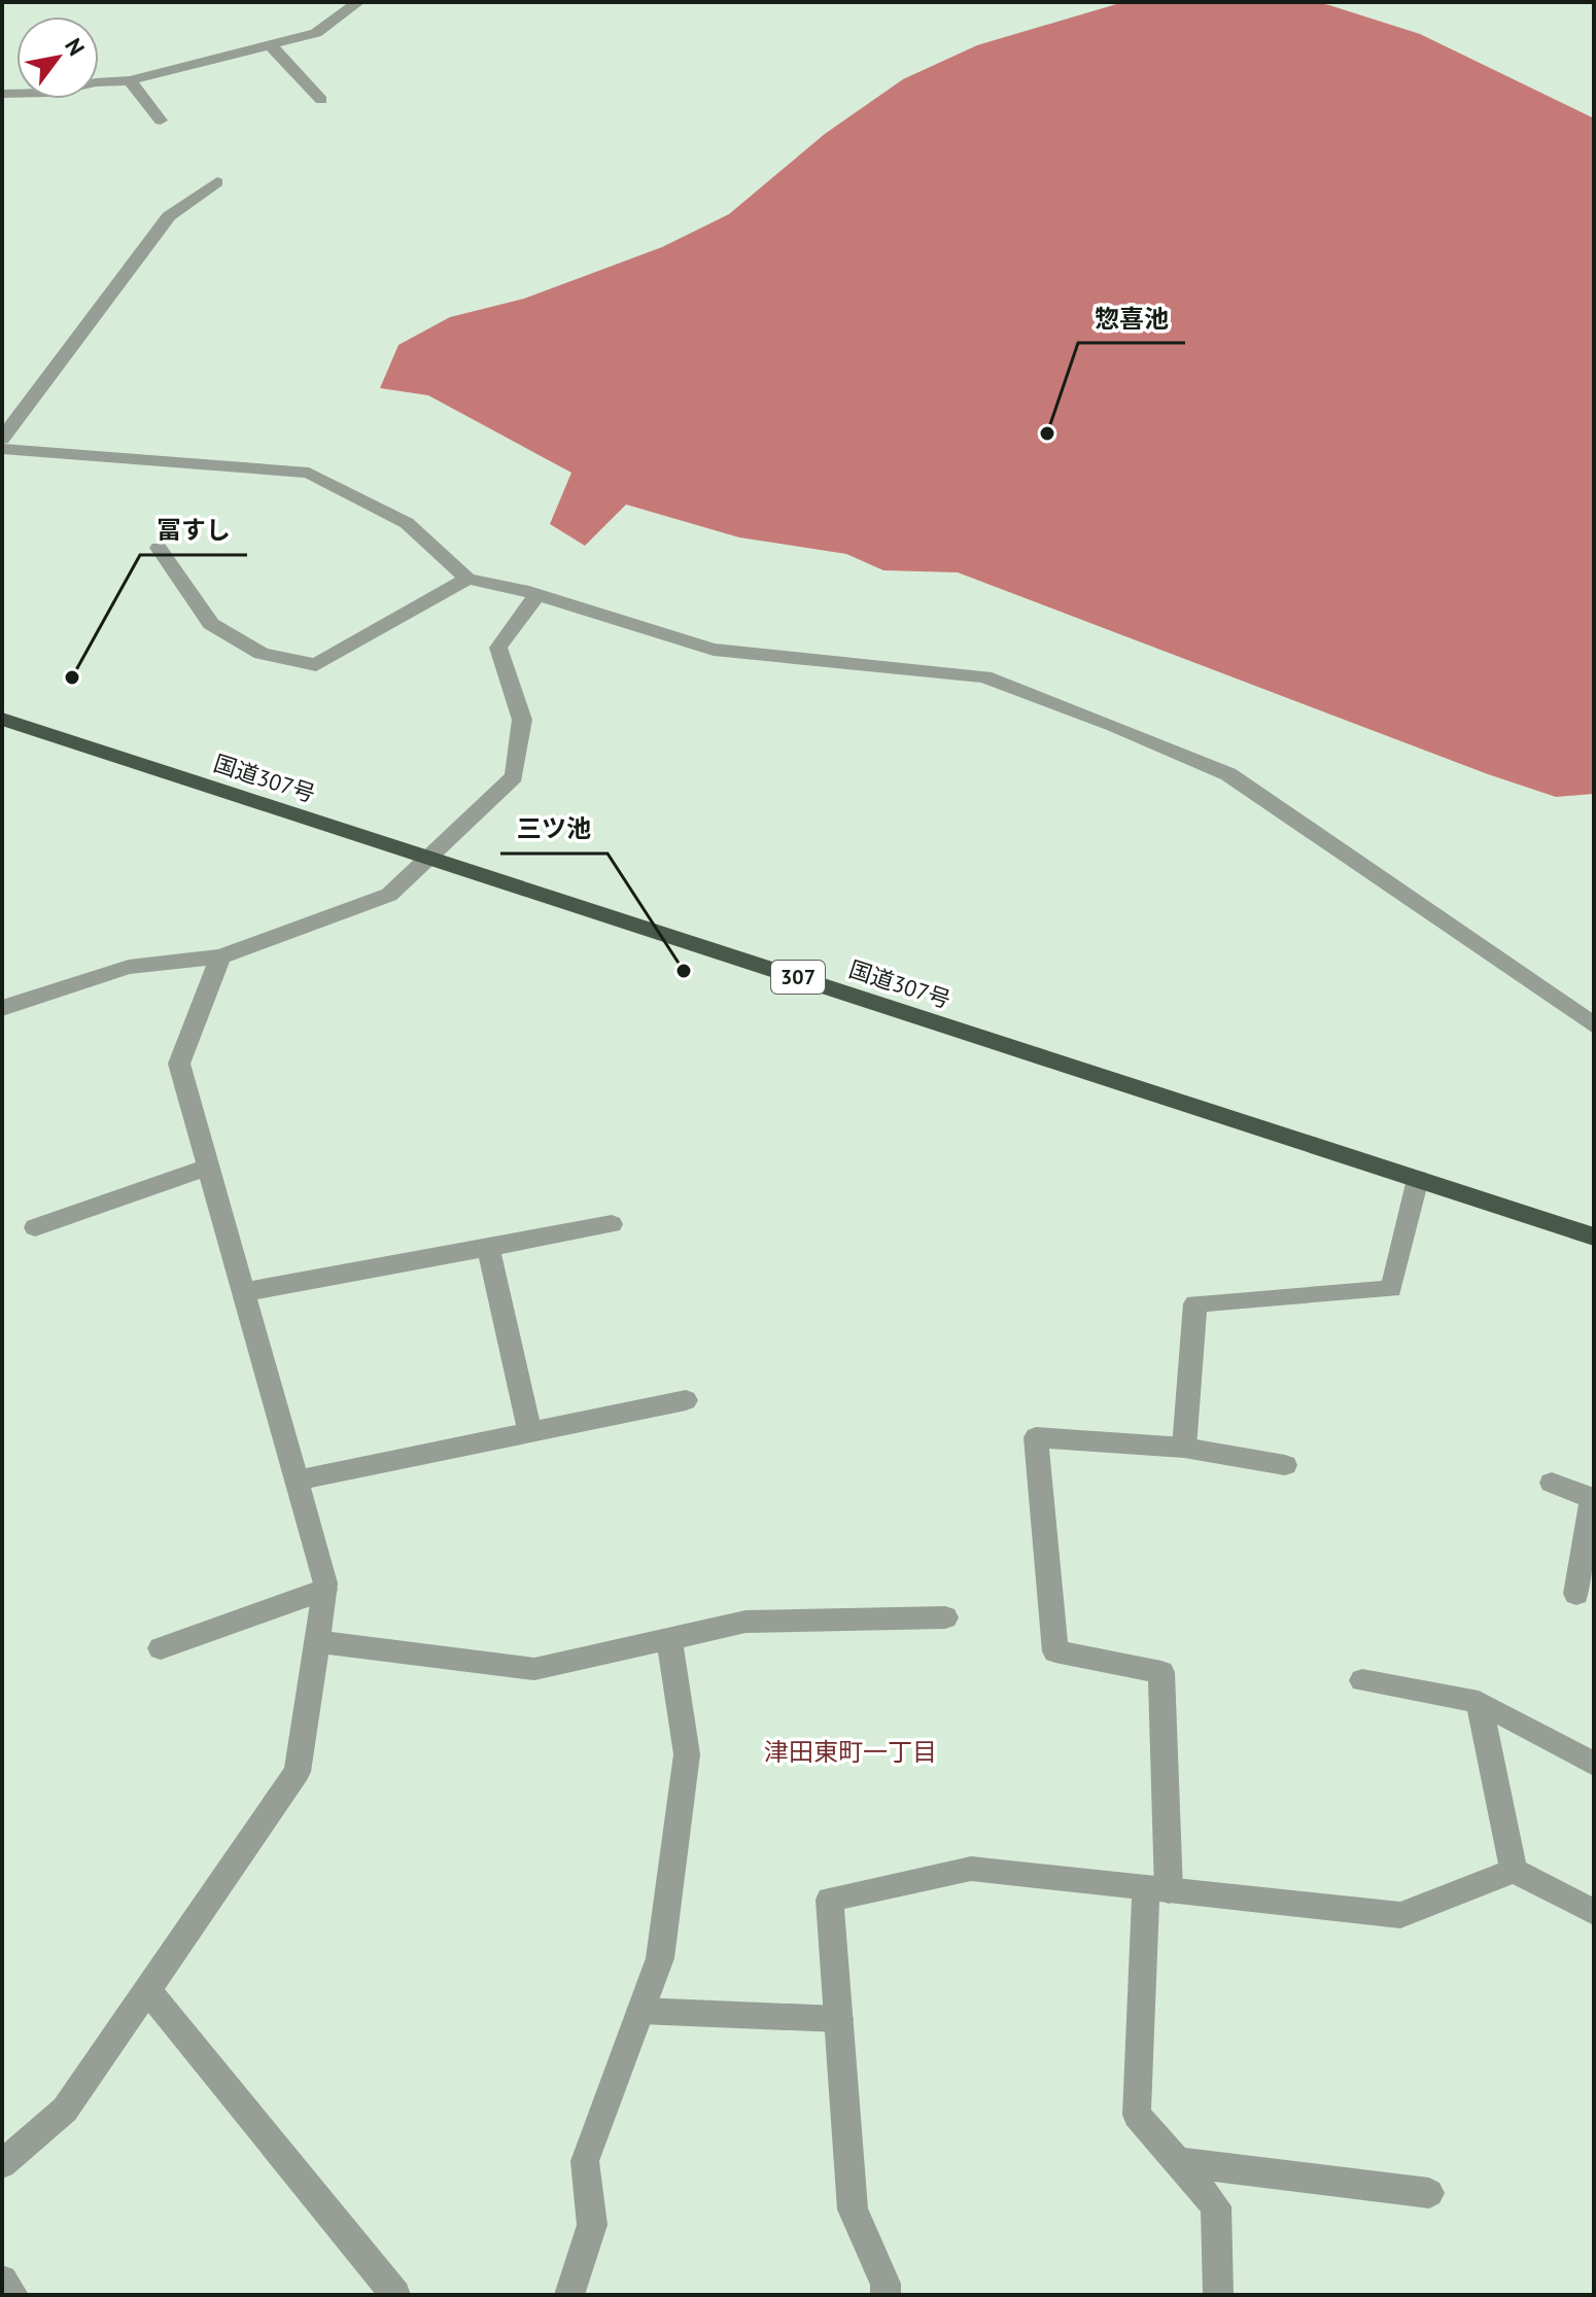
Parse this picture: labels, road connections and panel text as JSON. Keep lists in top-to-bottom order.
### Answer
{
  "streets": {
    "highway": ["国道307号", "307"]
  },
  "districts": ["津田東町一丁目"],
  "places": ["惣喜池", "冨すし", "三ツ池"],
  "north": "top right"
}
